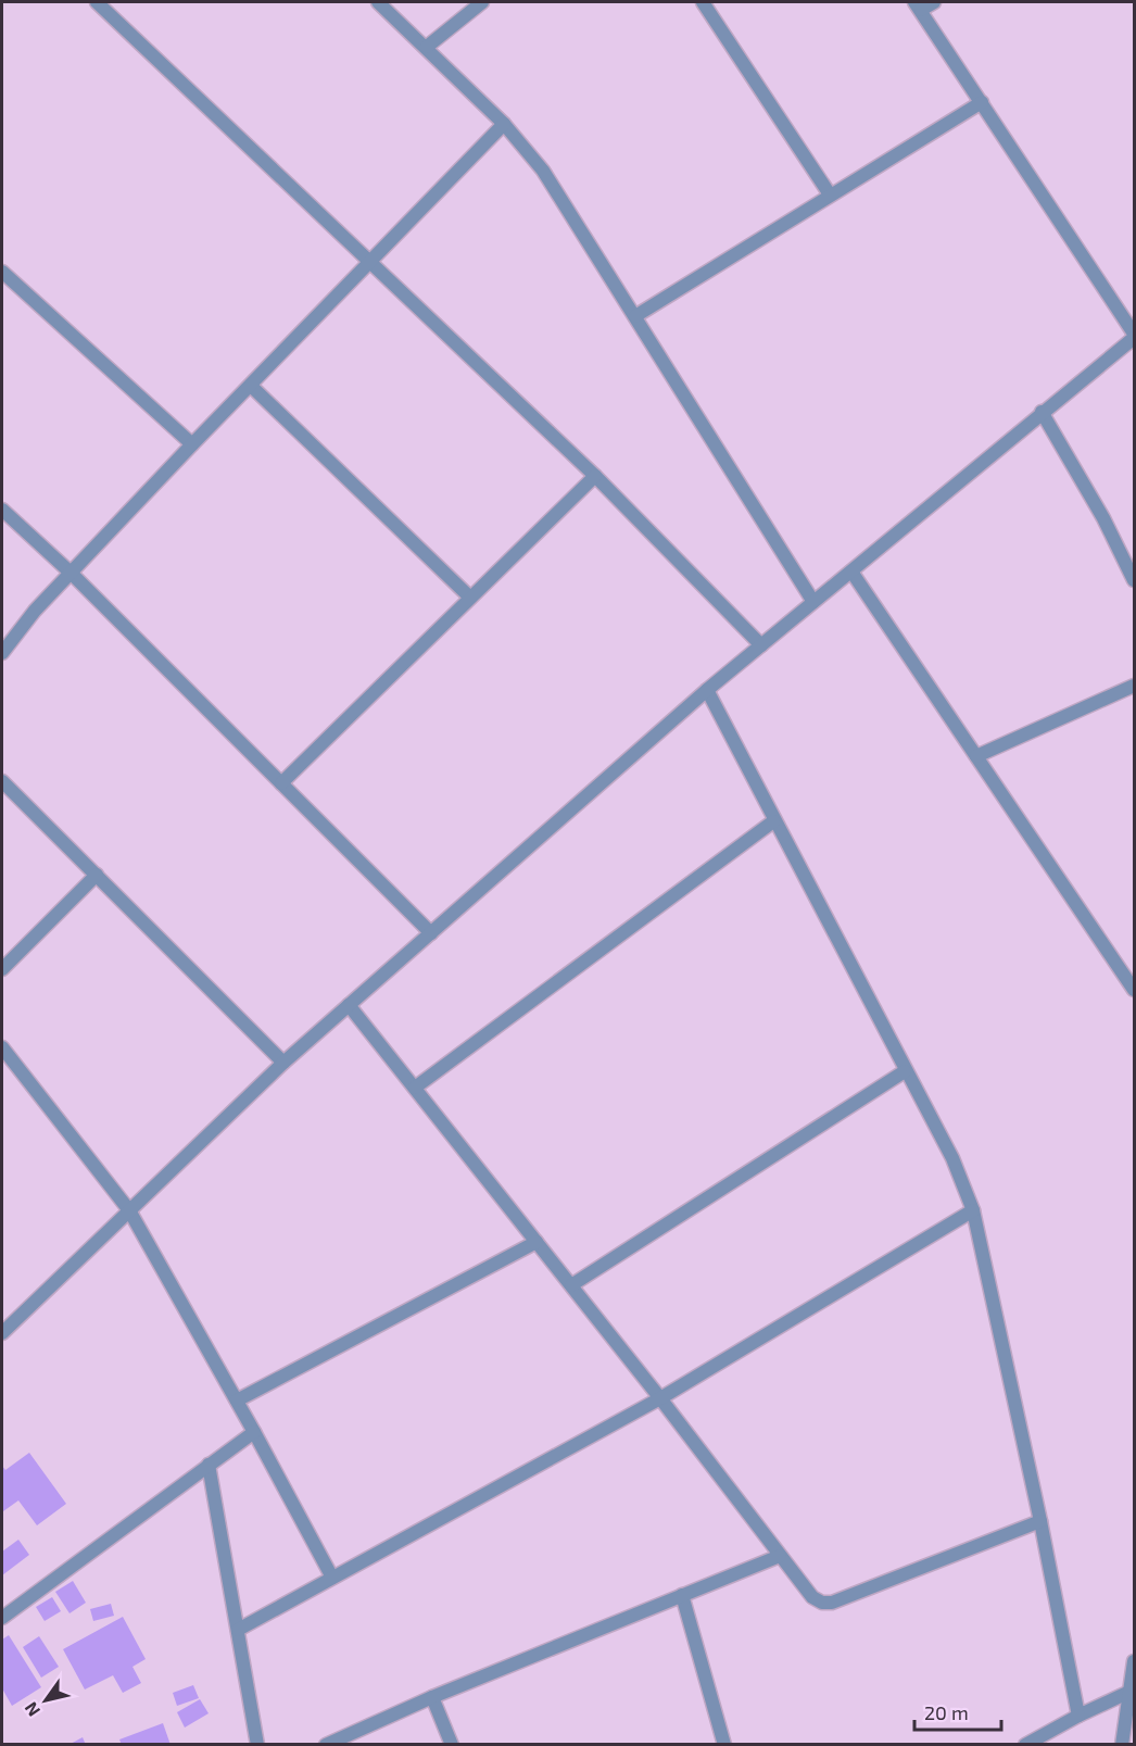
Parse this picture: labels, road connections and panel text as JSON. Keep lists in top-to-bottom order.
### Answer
{
  "scale_bar": "20 m",
  "north": "bottom left"
}
